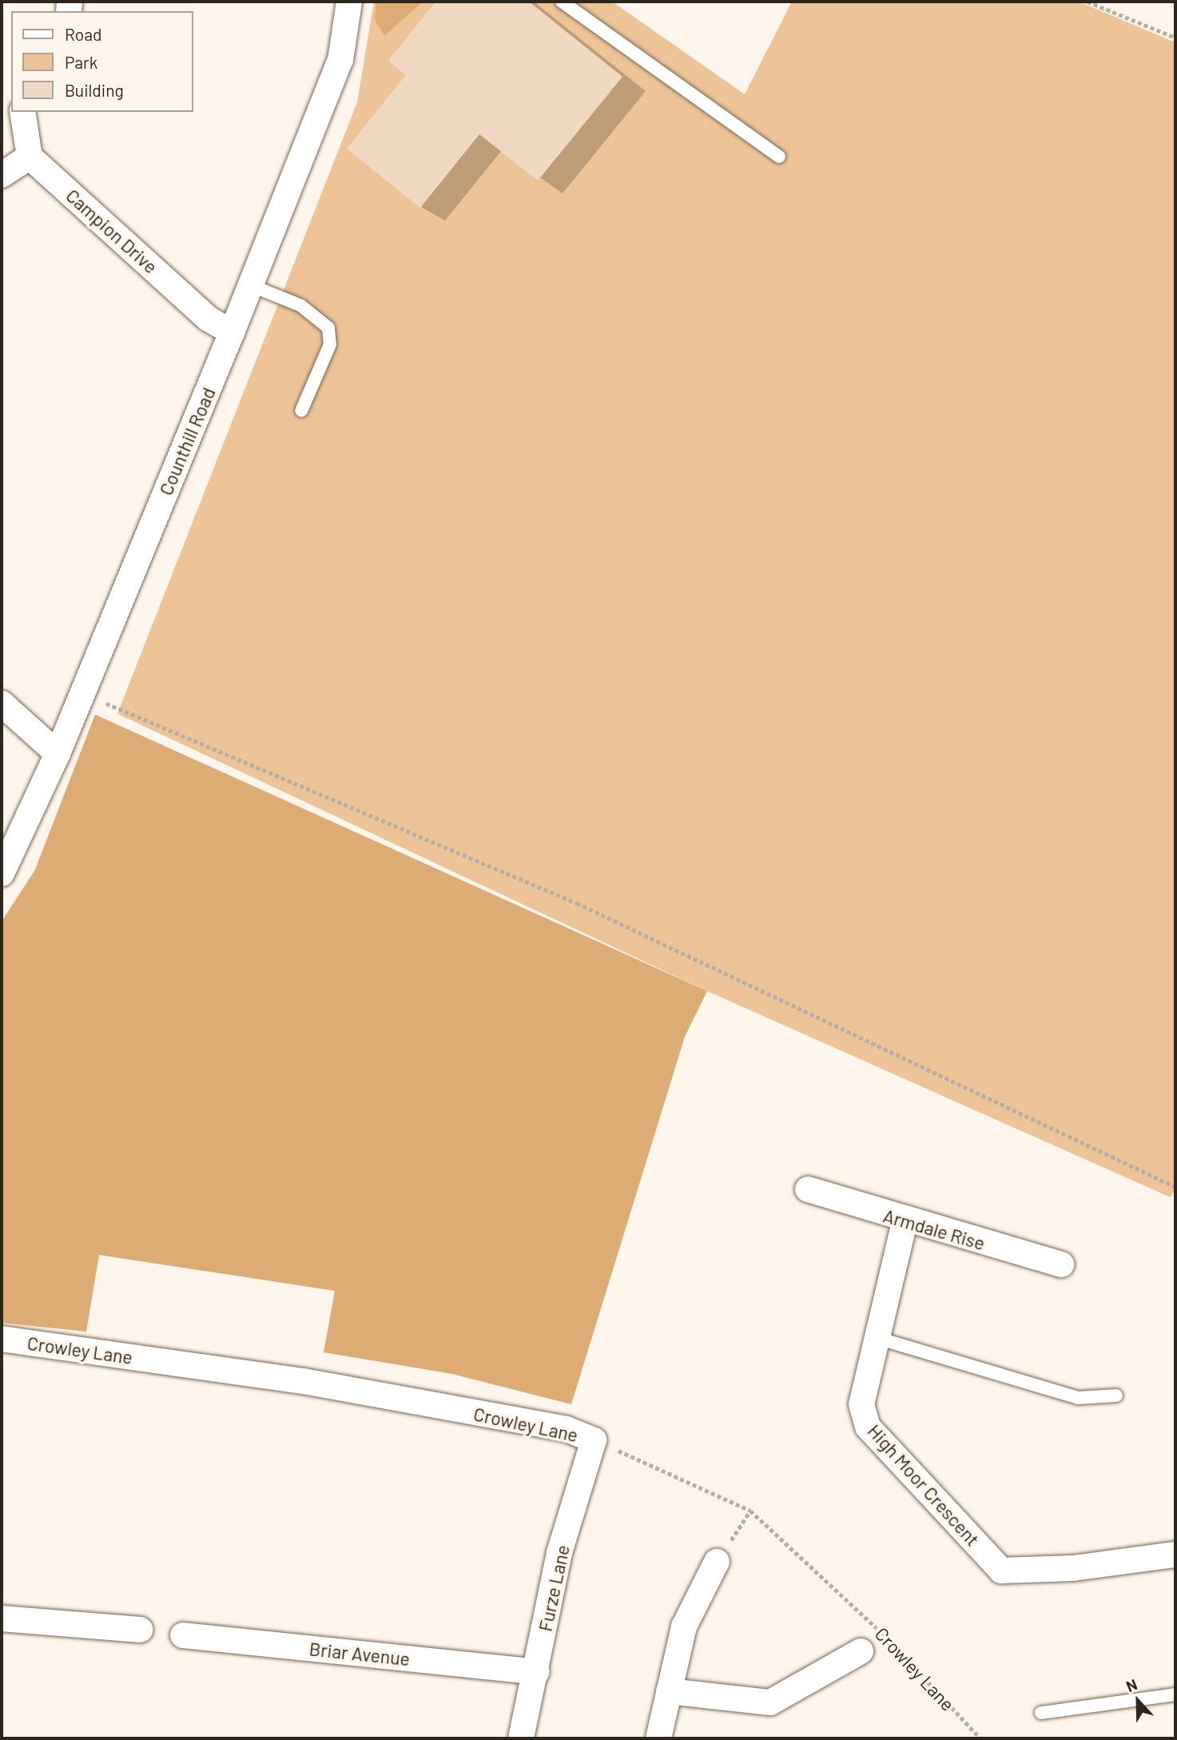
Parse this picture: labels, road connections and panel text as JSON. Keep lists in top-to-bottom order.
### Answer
{
  "streets": {
    "street": [
      "Campion Drive",
      "Counthill Road",
      "Armdale Rise",
      "Crowley Lane",
      "High Moor Crescent",
      "Furze Lane",
      "Briar Avenue"
    ]
  },
  "crossings": [
    ["Campion Drive", "Counthill Road"],
    ["Armdale Rise", "High Moor Crescent"],
    ["Crowley Lane", "Furze Lane"],
    ["Furze Lane", "Briar Avenue"]
  ],
  "legend": ["Road", "Park", "Building"],
  "north": "top"
}
